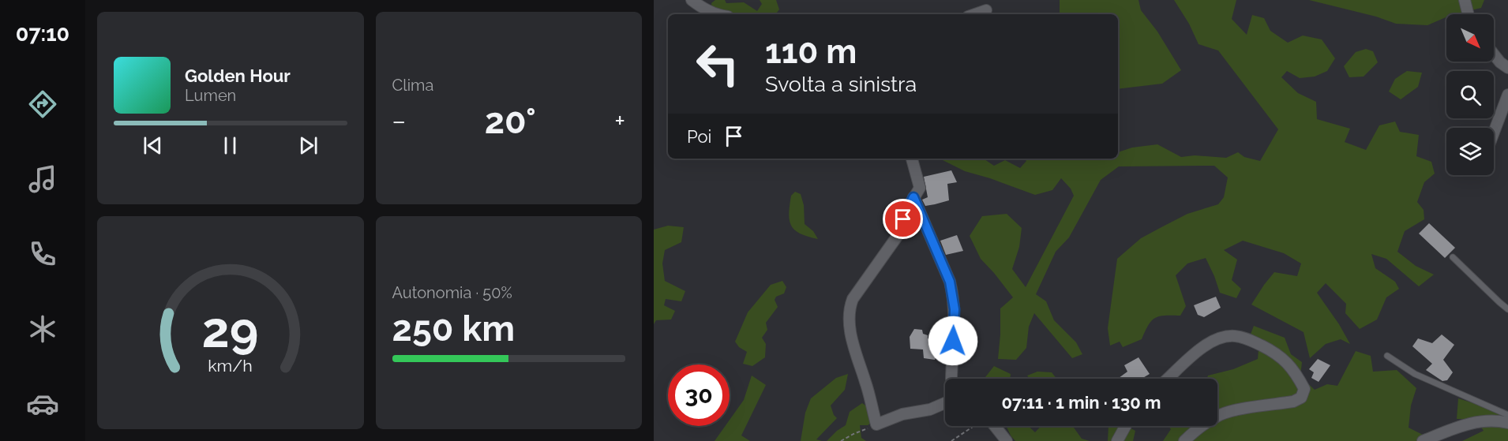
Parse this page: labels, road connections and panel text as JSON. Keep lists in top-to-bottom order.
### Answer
{
  "north": "bottom right",
  "page": {
    "tabs": "07:10",
    "tile": [
      "Clima",
      ["Autonomia · 50%", "250 km"]
    ],
    "turn": ["110 m", "Svolta a sinistra"],
    "song": ["Golden Hour", "Lumen"],
    "heat": ["−", "20°", "+"],
    "then": "Poi",
    "limit": "30",
    "trip": "07:11 · 1 min · 130 m",
    "gauge": ["29", "km/h"]
  }
}
